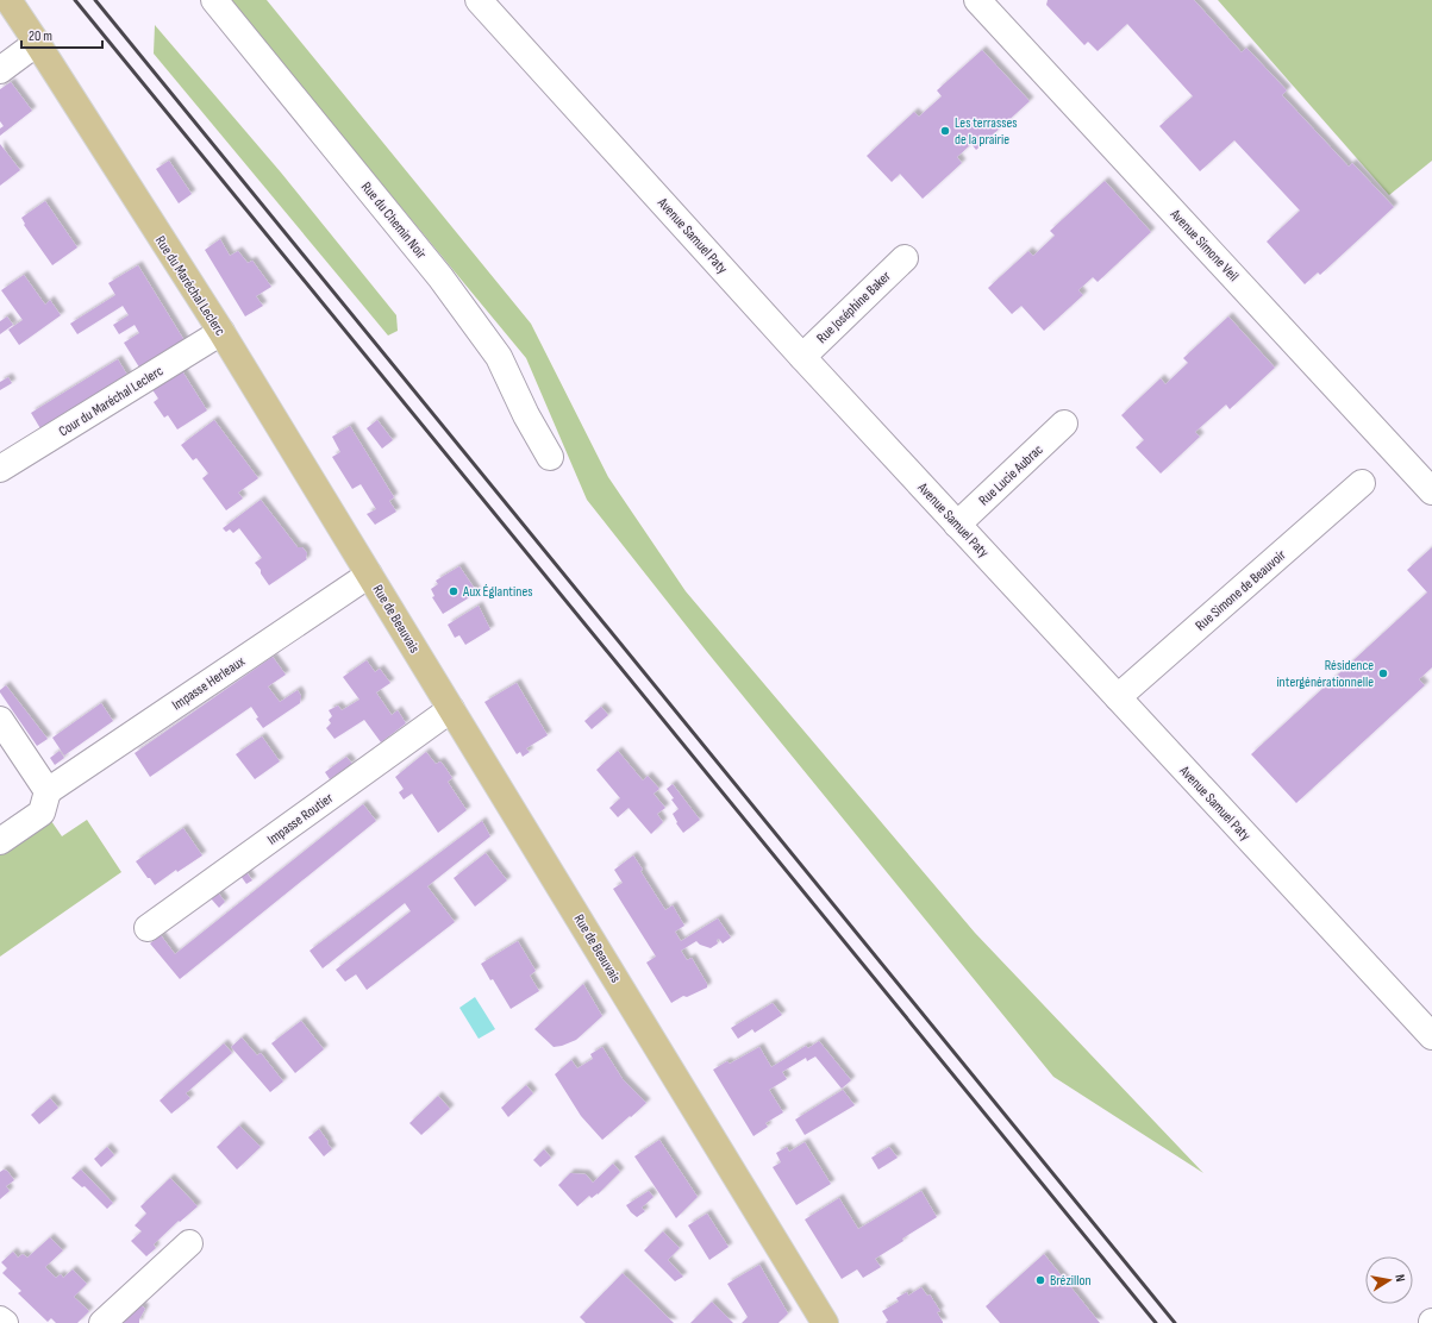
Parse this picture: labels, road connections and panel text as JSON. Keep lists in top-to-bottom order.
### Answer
{
  "streets": {
    "main road": ["Rue du Maréchal Leclerc", "Rue de Beauvais"],
    "street": [
      "Rue du Chemin Noir",
      "Avenue Samuel Paty",
      "Avenue Simone Veil",
      "Rue Joséphine Baker",
      "Cour du Maréchal Leclerc",
      "Rue Lucie Aubrac",
      "Rue Simone de Beauvoir",
      "Impasse Herleaux",
      "Impasse Routier"
    ]
  },
  "crossings": [
    ["Avenue Samuel Paty", "Rue Joséphine Baker"],
    ["Avenue Samuel Paty", "Rue Lucie Aubrac"],
    ["Avenue Samuel Paty", "Rue Simone de Beauvoir"],
    ["Rue du Maréchal Leclerc", "Cour du Maréchal Leclerc"],
    ["Rue du Maréchal Leclerc", "Rue de Beauvais"],
    ["Rue du Maréchal Leclerc", "Impasse Herleaux"],
    ["Rue de Beauvais", "Impasse Herleaux"],
    ["Rue de Beauvais", "Impasse Routier"]
  ],
  "places": [
    "Les terrasses de la prairie",
    "Aux Églantines",
    "Résidence intergénérationnelle",
    "Brézillon"
  ],
  "scale_bar": "20 m",
  "north": "right"
}
